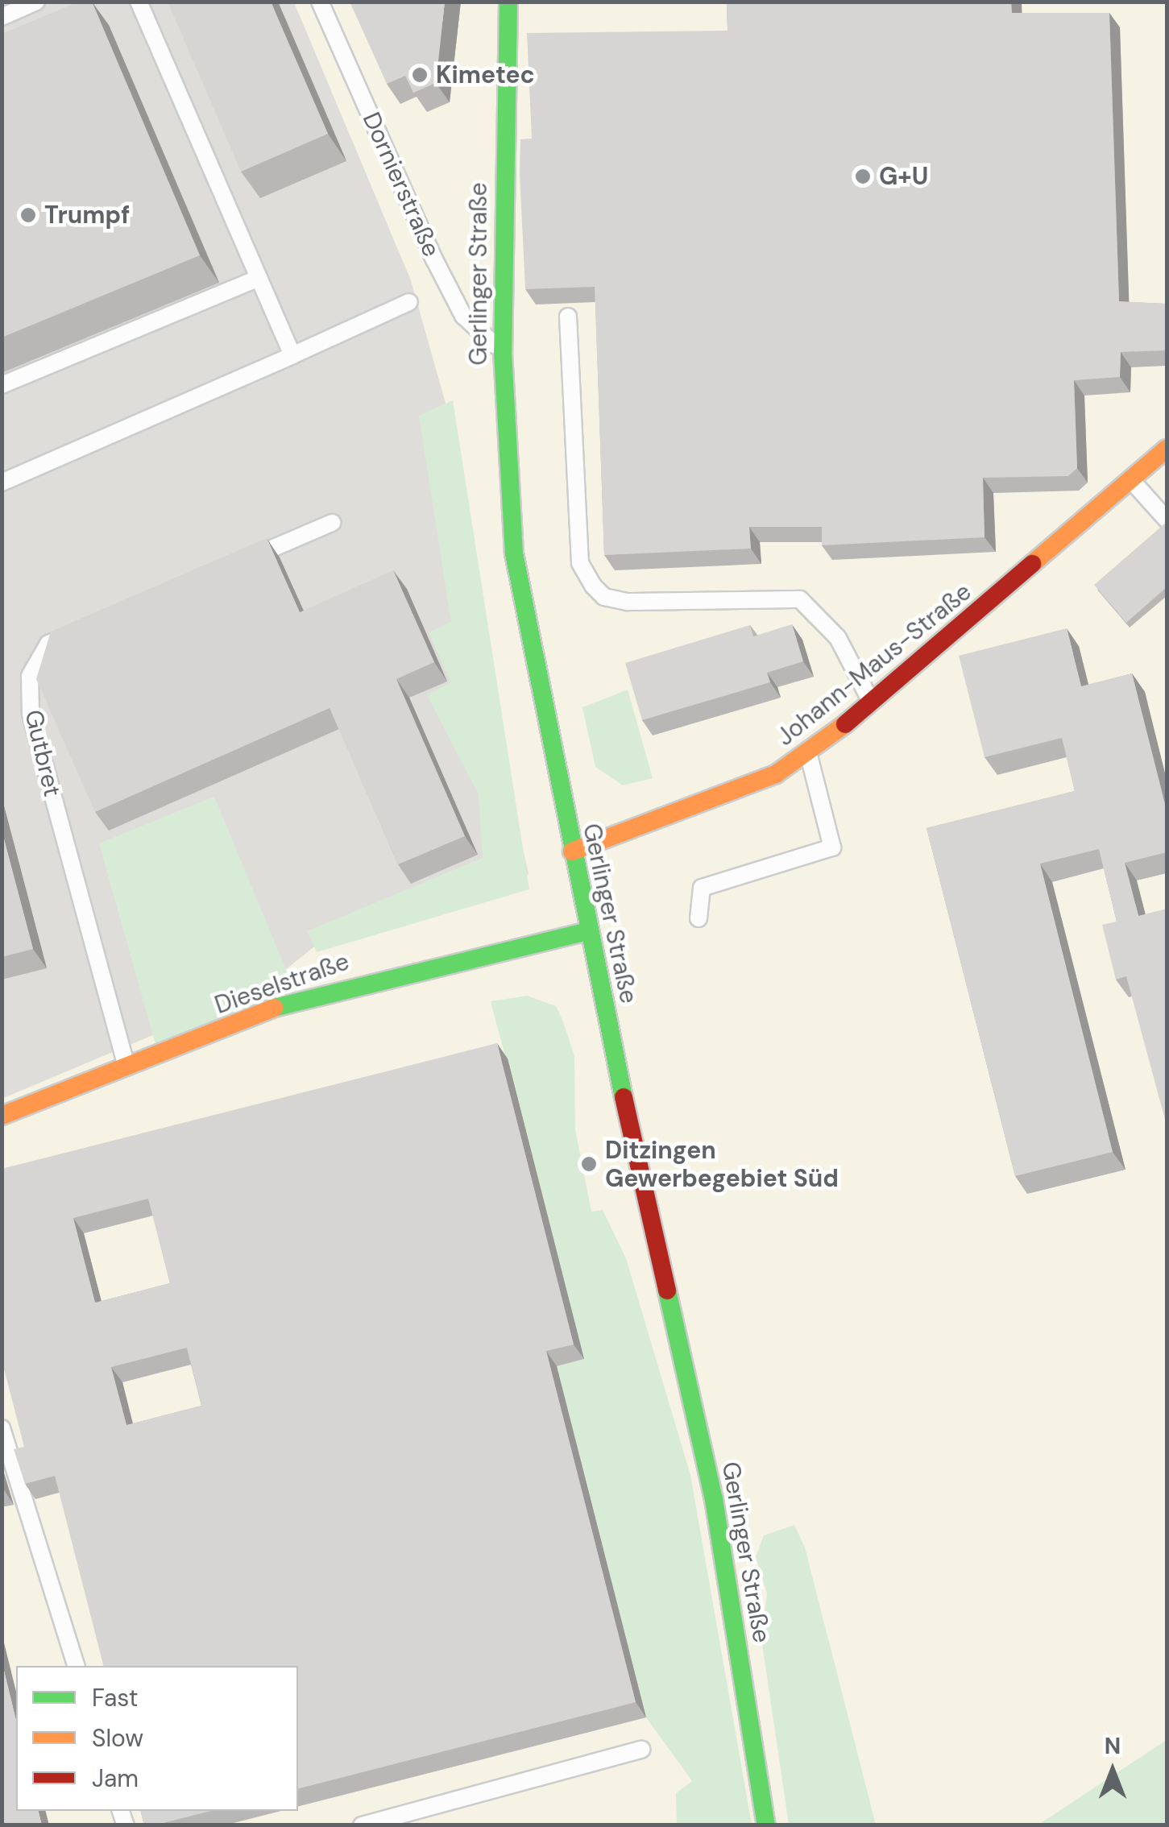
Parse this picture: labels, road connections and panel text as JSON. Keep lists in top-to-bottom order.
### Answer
{
  "streets": {
    "main road": ["Gerlinger Straße", "Johann-Maus-Straße", "Dieselstraße"],
    "lane": ["Dornierstraße", "Gutbret"]
  },
  "crossings": [
    ["Dornierstraße", "Gerlinger Straße"],
    ["Gerlinger Straße", "Johann-Maus-Straße"],
    ["Gerlinger Straße", "Dieselstraße"],
    ["Gutbret", "Dieselstraße"]
  ],
  "places": [
    "Kimetec",
    "G+U",
    "Trumpf",
    "Ditzingen Gewerbegebiet Süd"
  ],
  "legend": ["Fast", "Slow", "Jam"],
  "north": "top"
}
